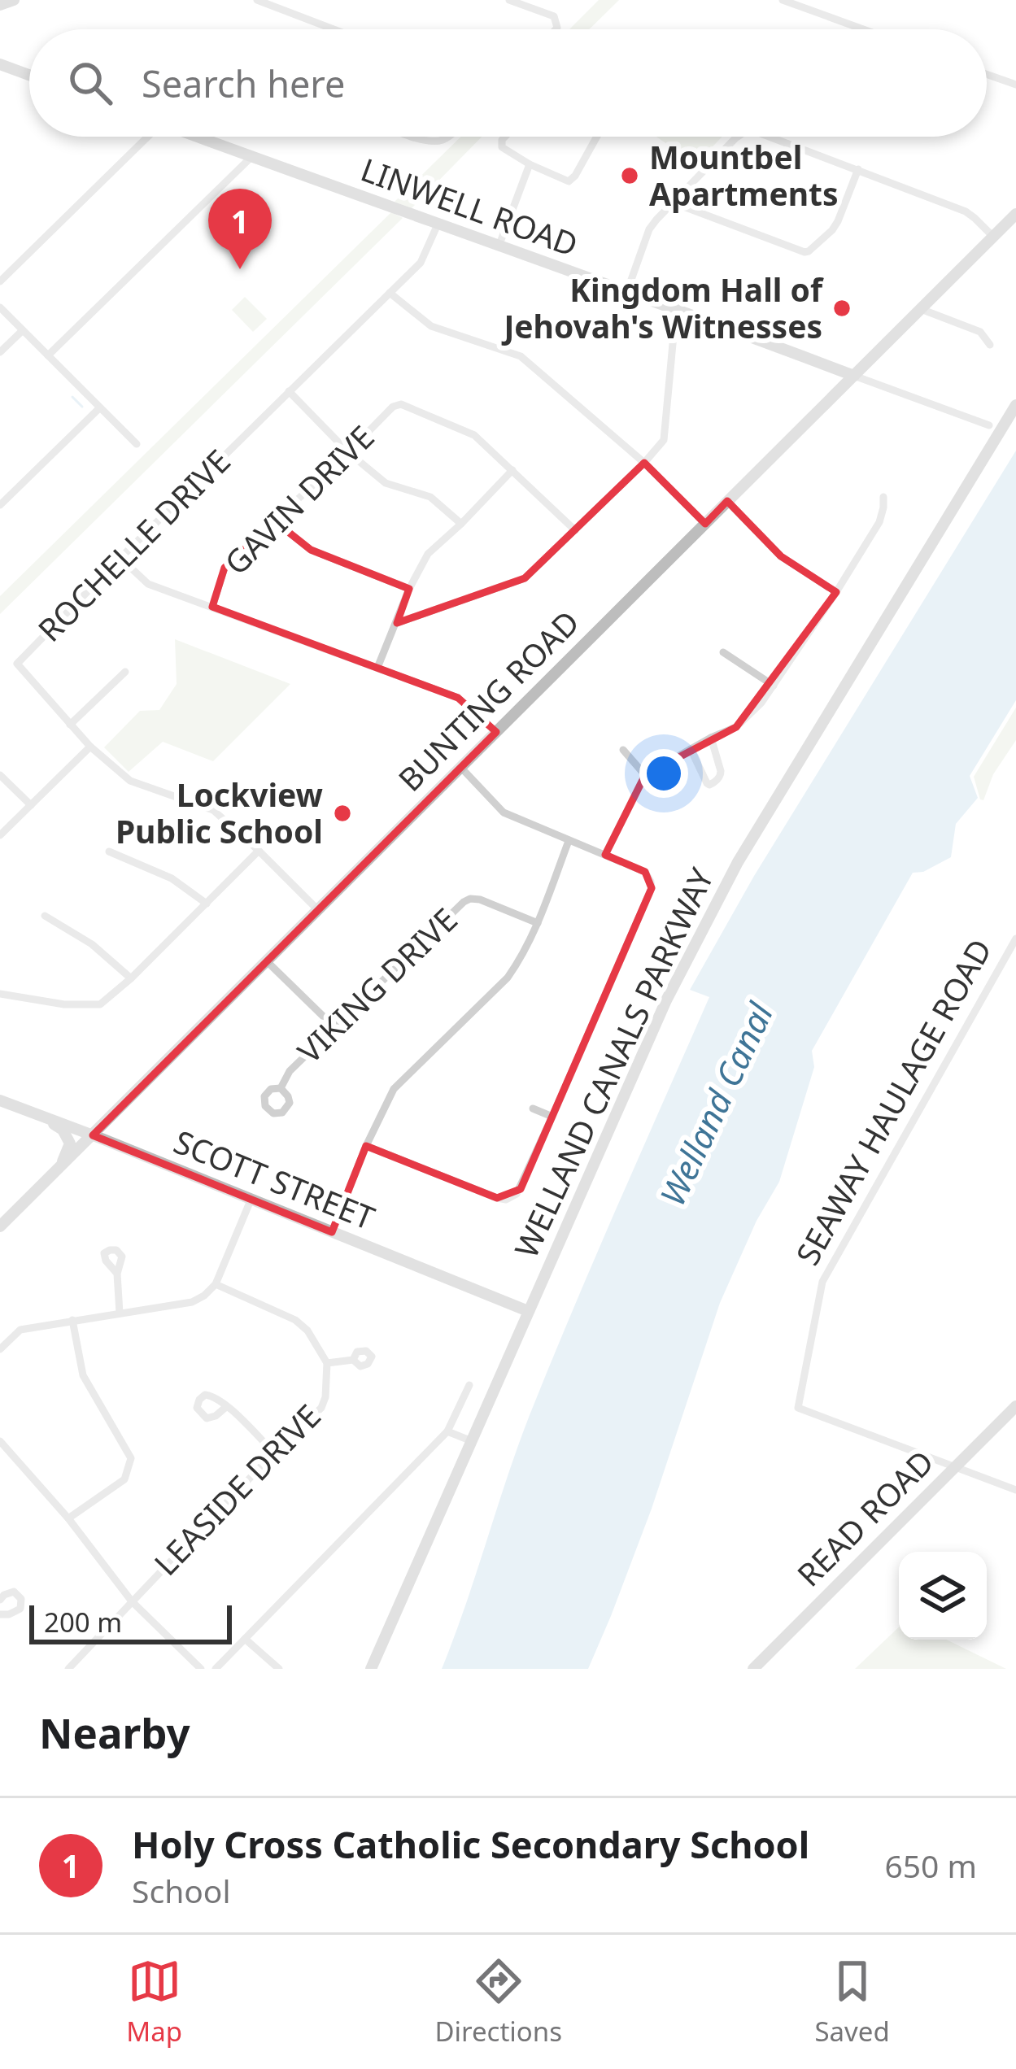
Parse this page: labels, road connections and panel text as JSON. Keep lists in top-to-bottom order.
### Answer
{
  "streets": {
    "main road": [
      "LINWELL ROAD",
      "BUNTING ROAD",
      "WELLAND CANALS PARKWAY",
      "SCOTT STREET",
      "READ ROAD"
    ],
    "street": [
      "GAVIN DRIVE",
      "ROCHELLE DRIVE",
      "VIKING DRIVE",
      "SEAWAY HAULAGE ROAD",
      "LEASIDE DRIVE"
    ]
  },
  "crossings": [
    ["LINWELL ROAD", "ROCHELLE DRIVE"],
    ["LINWELL ROAD", "BUNTING ROAD"],
    ["ROCHELLE DRIVE", "BUNTING ROAD"],
    ["BUNTING ROAD", "SCOTT STREET"],
    ["WELLAND CANALS PARKWAY", "SCOTT STREET"],
    ["SEAWAY HAULAGE ROAD", "READ ROAD"]
  ],
  "water": ["Welland Canal"],
  "places": ["Mountbel Apartments", "Kingdom Hall of Jehovah's Witnesses", "Lockview Public School"],
  "scale_bar": "200 m",
  "page": {
    "search": "Search here",
    "pins": "1",
    "scale": "200 m",
    "heading": "Nearby",
    "list": [
      {
        "mark": "1",
        "name": "Holy Cross Catholic Secondary School",
        "note": "School",
        "value": "650 m"
      }
    ],
    "nav": ["Map", "Directions", "Saved"]
  }
}
